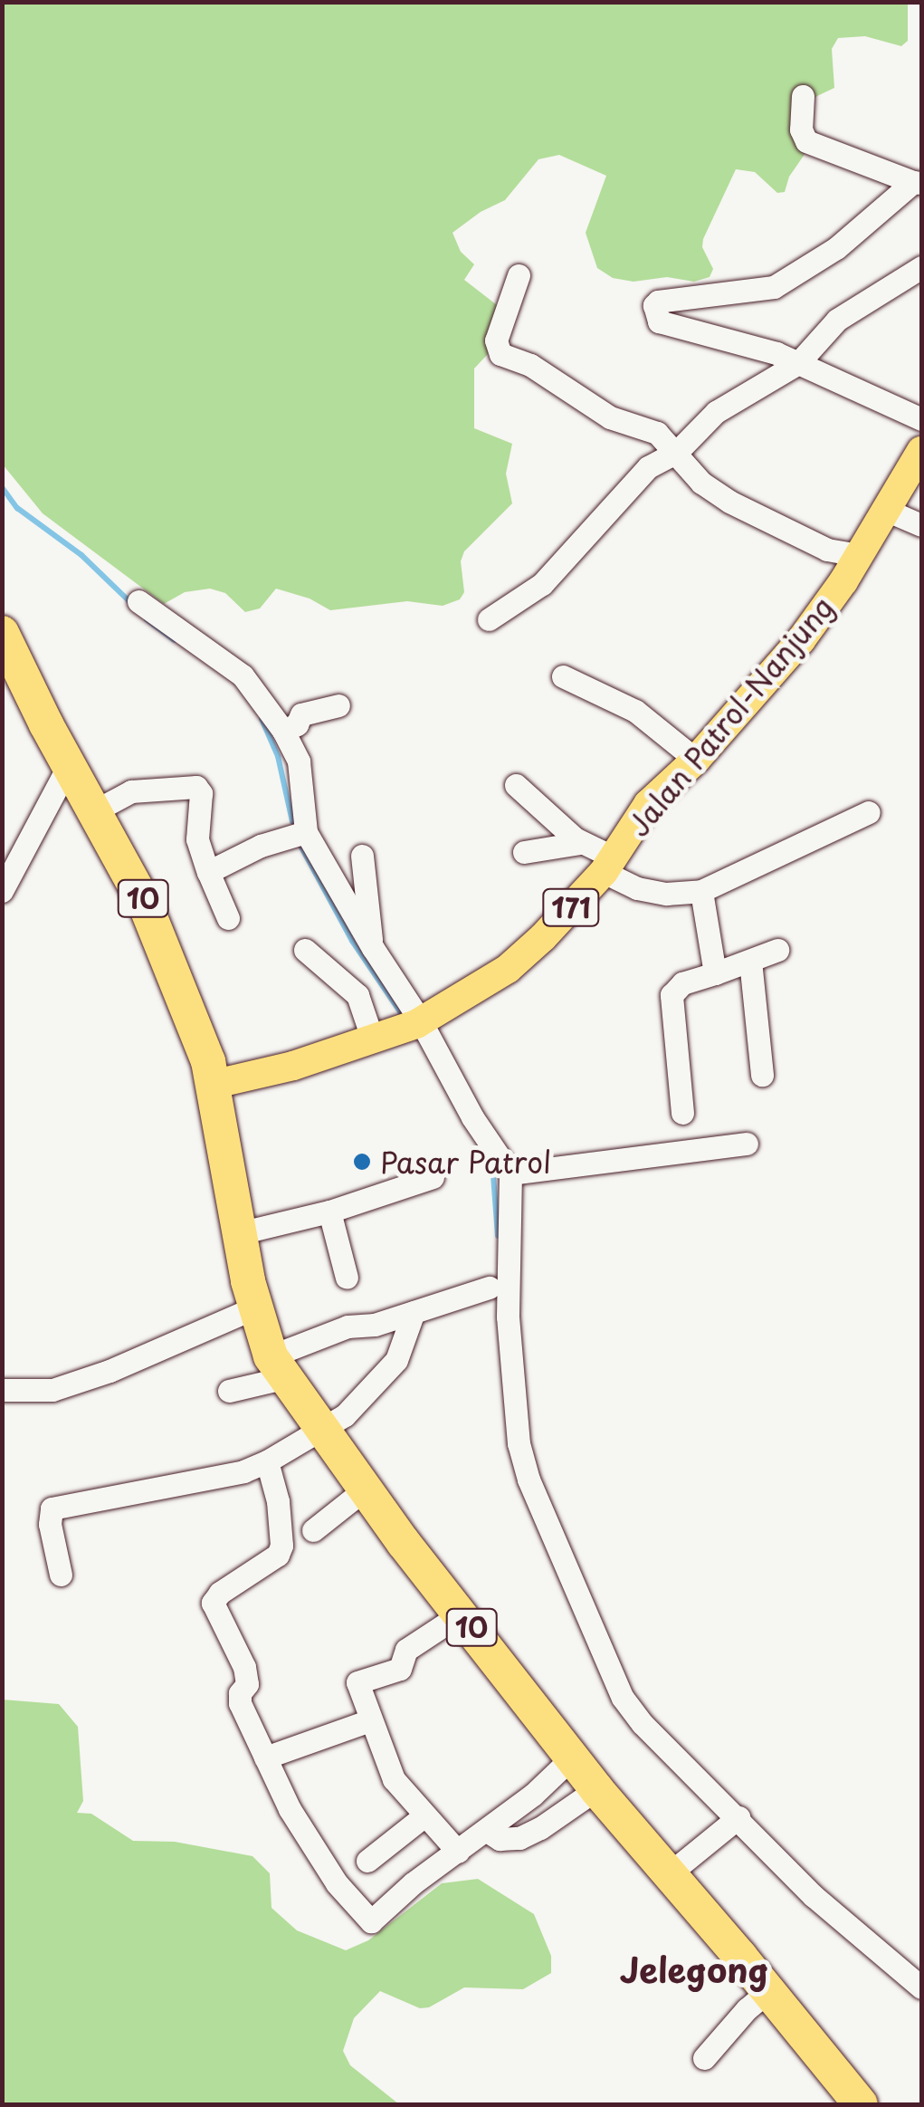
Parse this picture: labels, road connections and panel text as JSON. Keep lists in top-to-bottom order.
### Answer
{
  "streets": {
    "highway": ["10"],
    "main road": ["Jalan Patrol-Nanjung", "171"]
  },
  "crossings": [
    ["Jalan Patrol-Nanjung", "10"]
  ],
  "districts": ["Jelegong"],
  "places": ["Pasar Patrol"]
}
